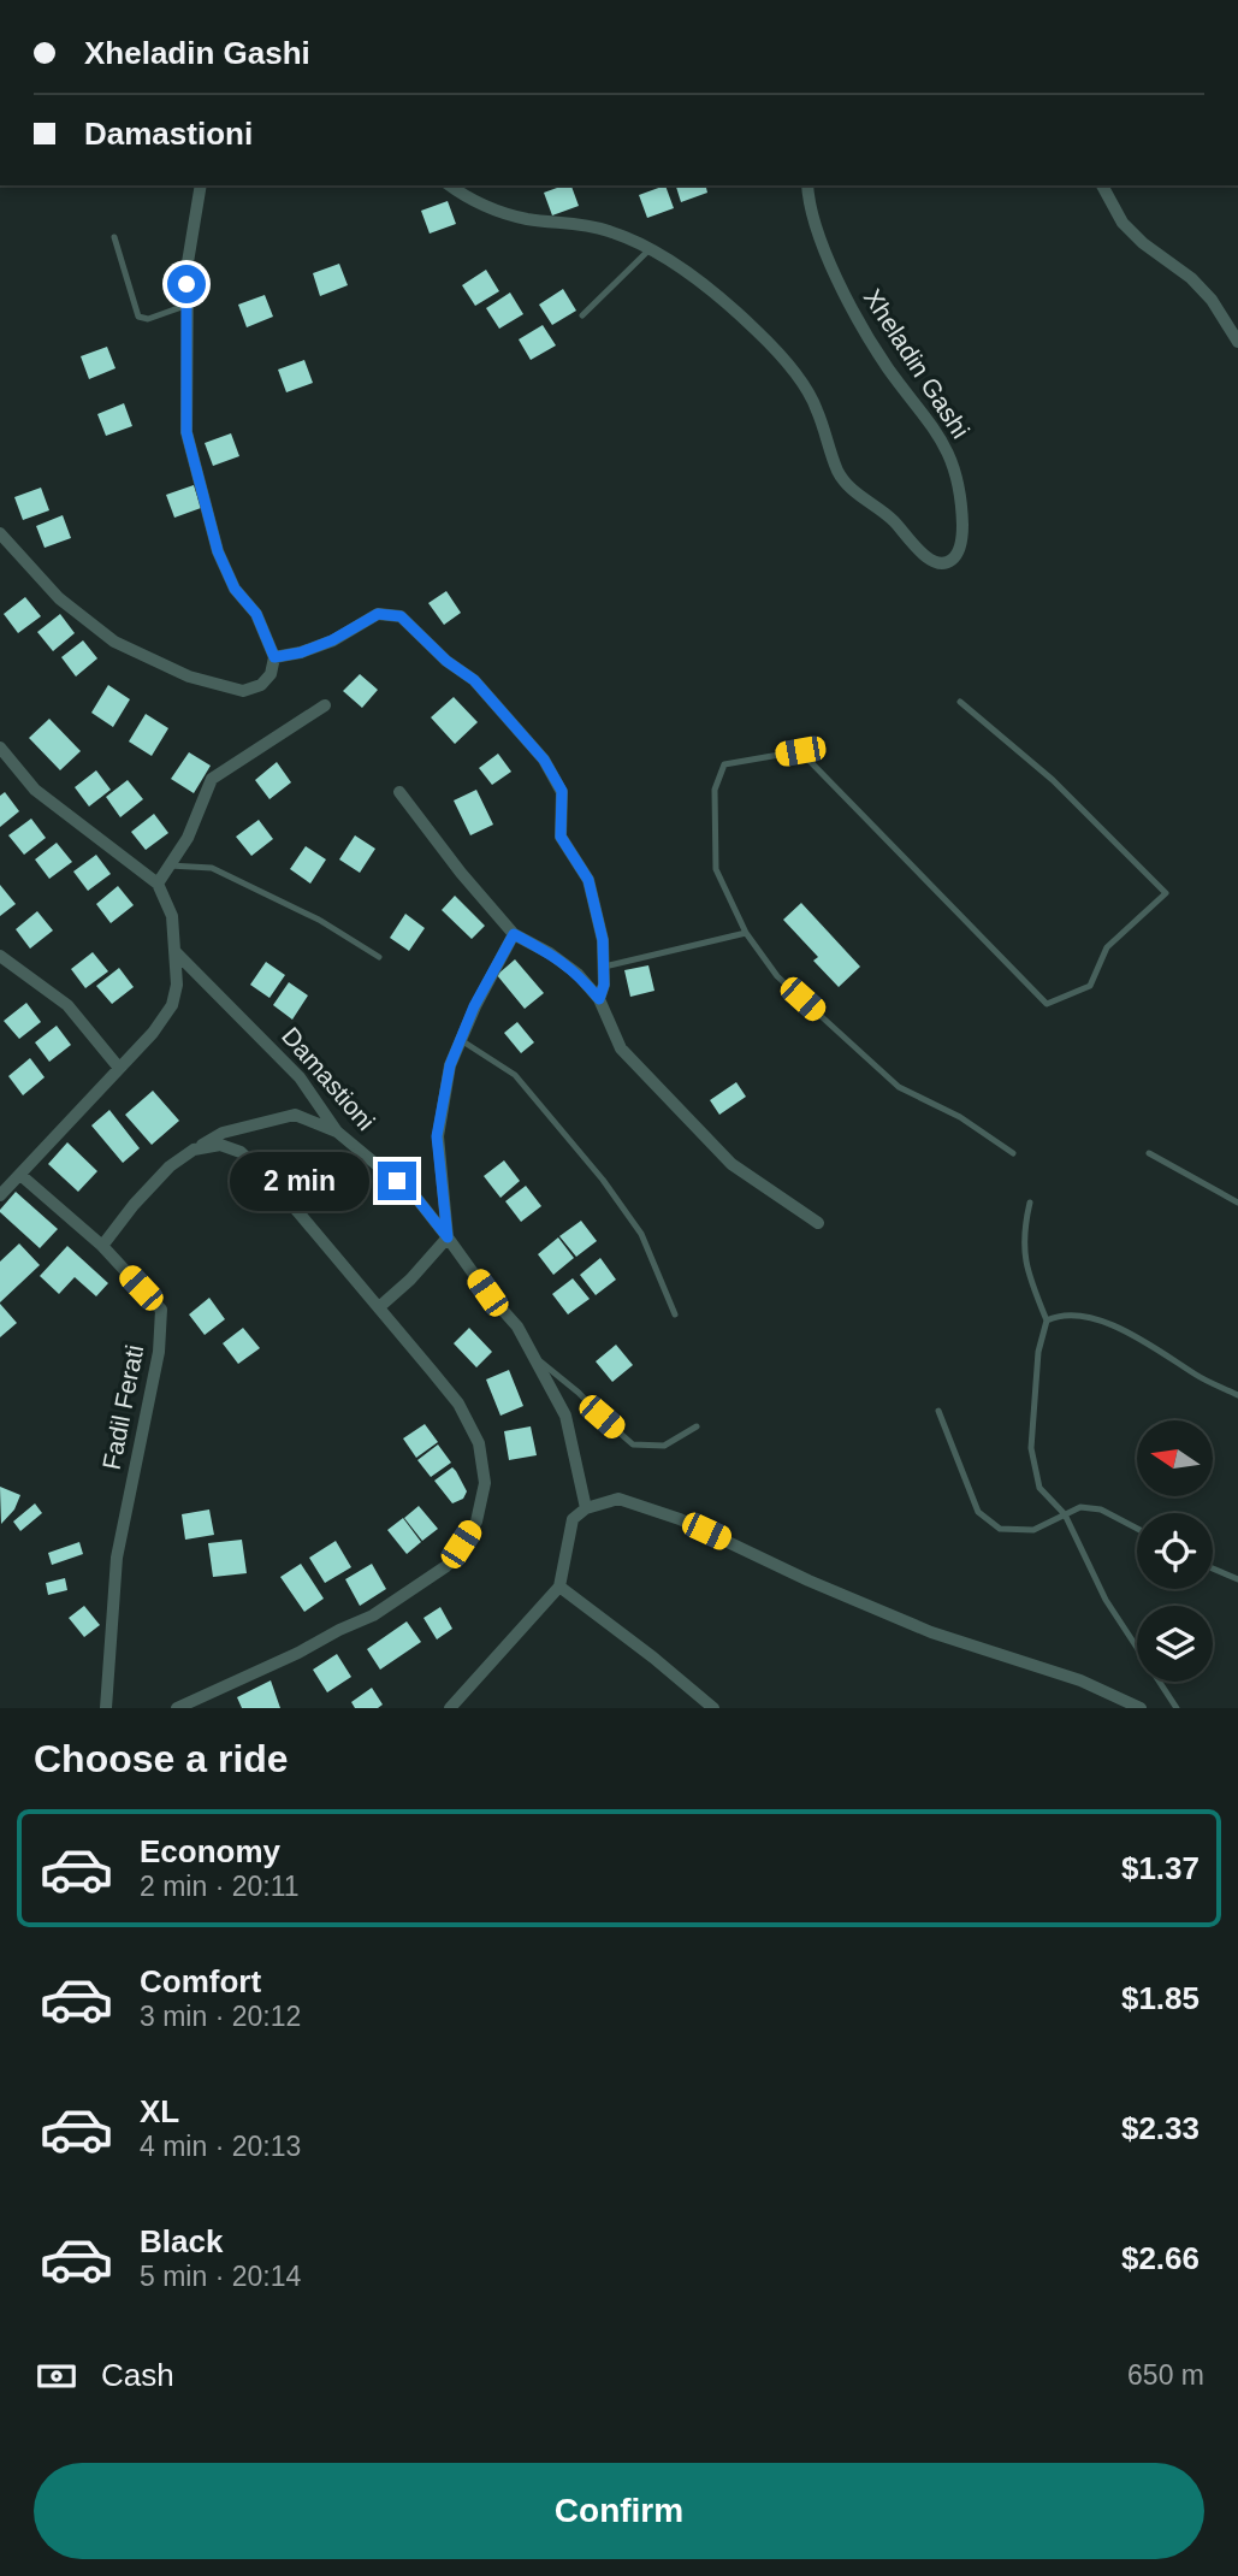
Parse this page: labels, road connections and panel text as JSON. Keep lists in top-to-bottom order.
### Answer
{
  "streets": {
    "street": ["Xheladin Gashi", "Damastioni", "Fadil Ferati"]
  },
  "north": "left",
  "page": {
    "banner": ["Xheladin Gashi", "Damastioni"],
    "bubble": "2 min",
    "heading": "Choose a ride",
    "list": [
      {
        "name": "Economy",
        "note": "2 min · 20:11",
        "value": "$1.37"
      },
      {
        "name": "Comfort",
        "note": "3 min · 20:12",
        "value": "$1.85"
      },
      {
        "name": "XL",
        "note": "4 min · 20:13",
        "value": "$2.33"
      },
      {
        "name": "Black",
        "note": "5 min · 20:14",
        "value": "$2.66"
      }
    ],
    "pay": ["Cash", "650 m"],
    "buttons": "Confirm"
  }
}
